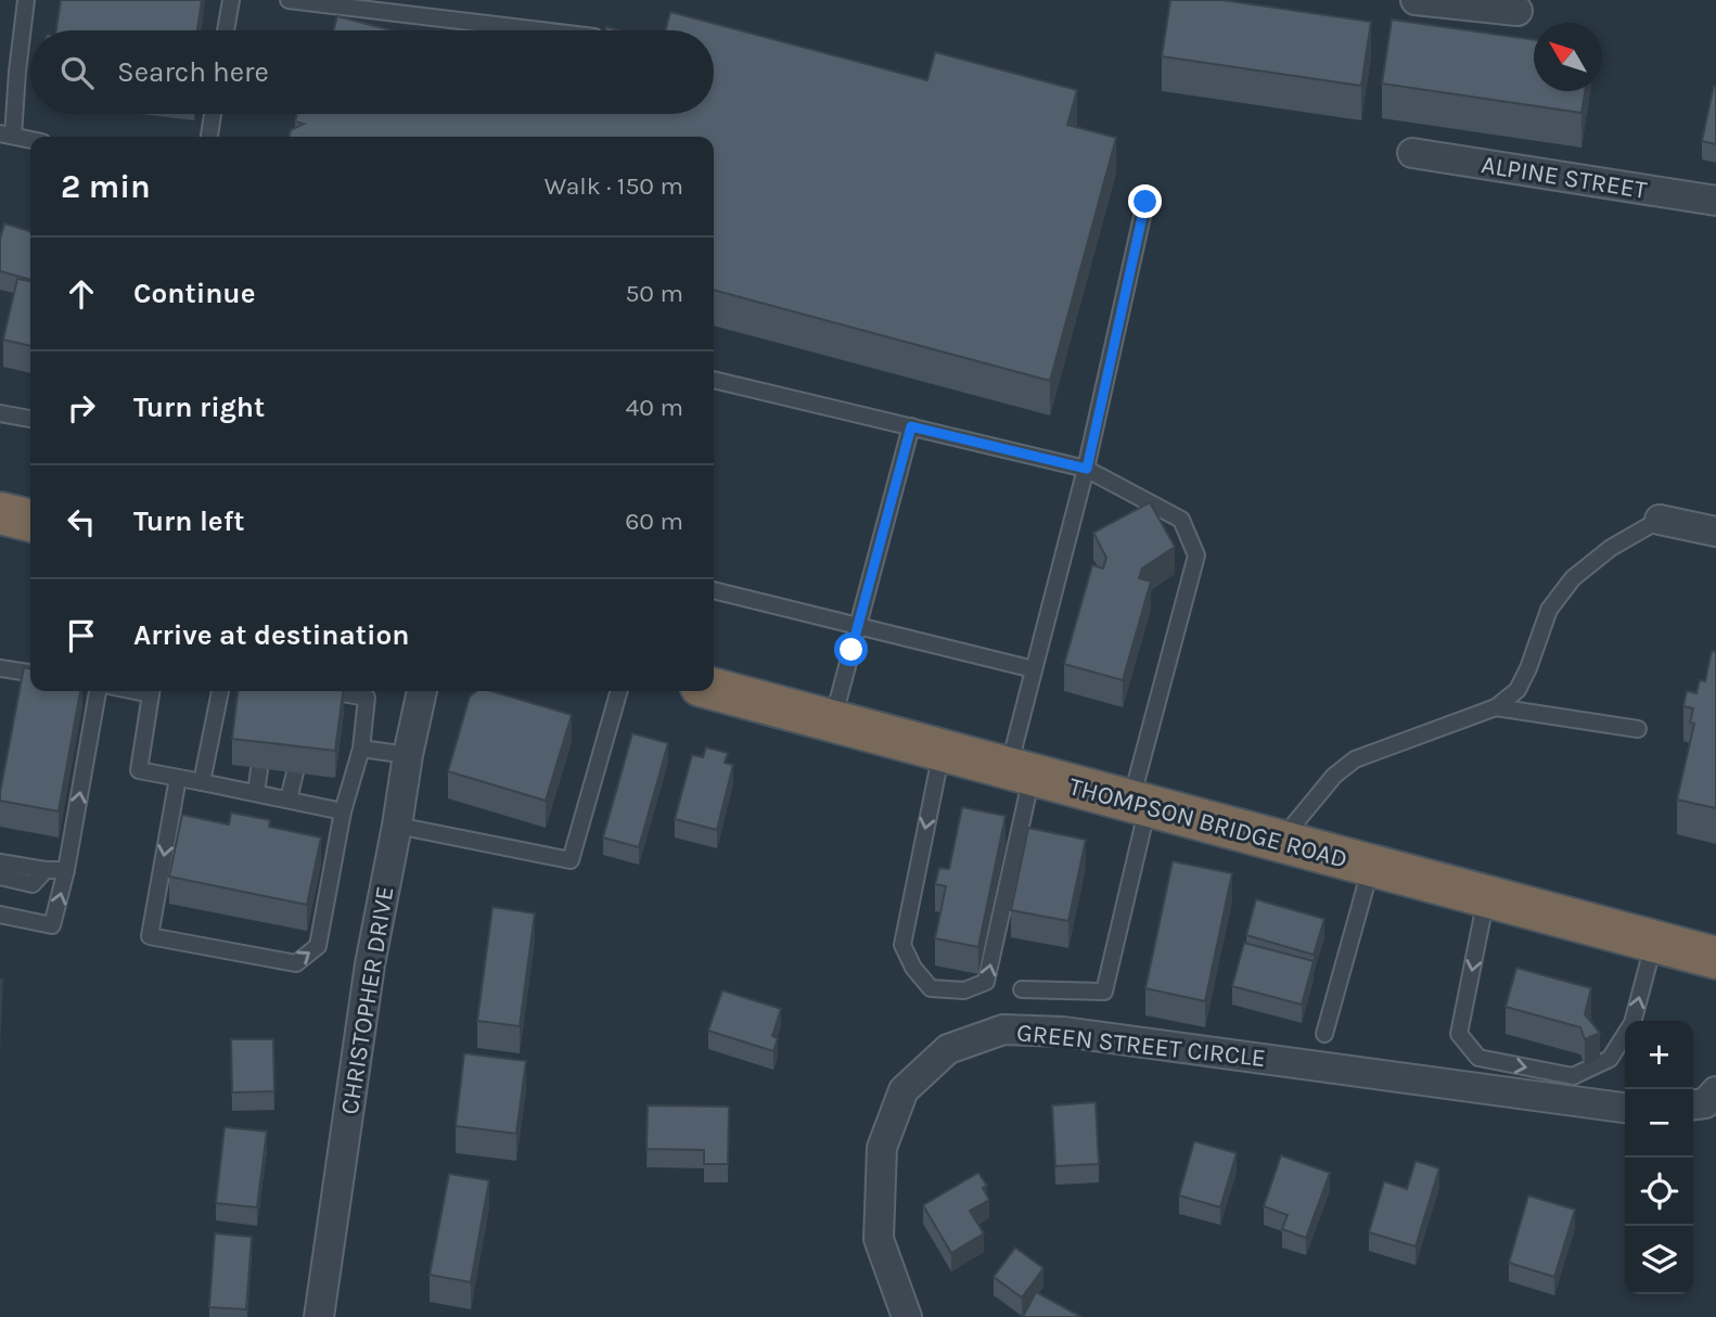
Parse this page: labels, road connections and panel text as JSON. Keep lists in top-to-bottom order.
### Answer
{
  "streets": {
    "highway": ["THOMPSON BRIDGE ROAD"],
    "street": ["ALPINE STREET", "CHRISTOPHER DRIVE", "GREEN STREET CIRCLE"]
  },
  "north": "top left",
  "page": {
    "search": "Search here",
    "heading": ["2 min", "Walk · 150 m"],
    "list": [
      ["Continue", "50 m"],
      ["Turn right", "40 m"],
      ["Turn left", "60 m"],
      "Arrive at destination"
    ],
    "map_buttons": ["+", "−"]
  }
}
